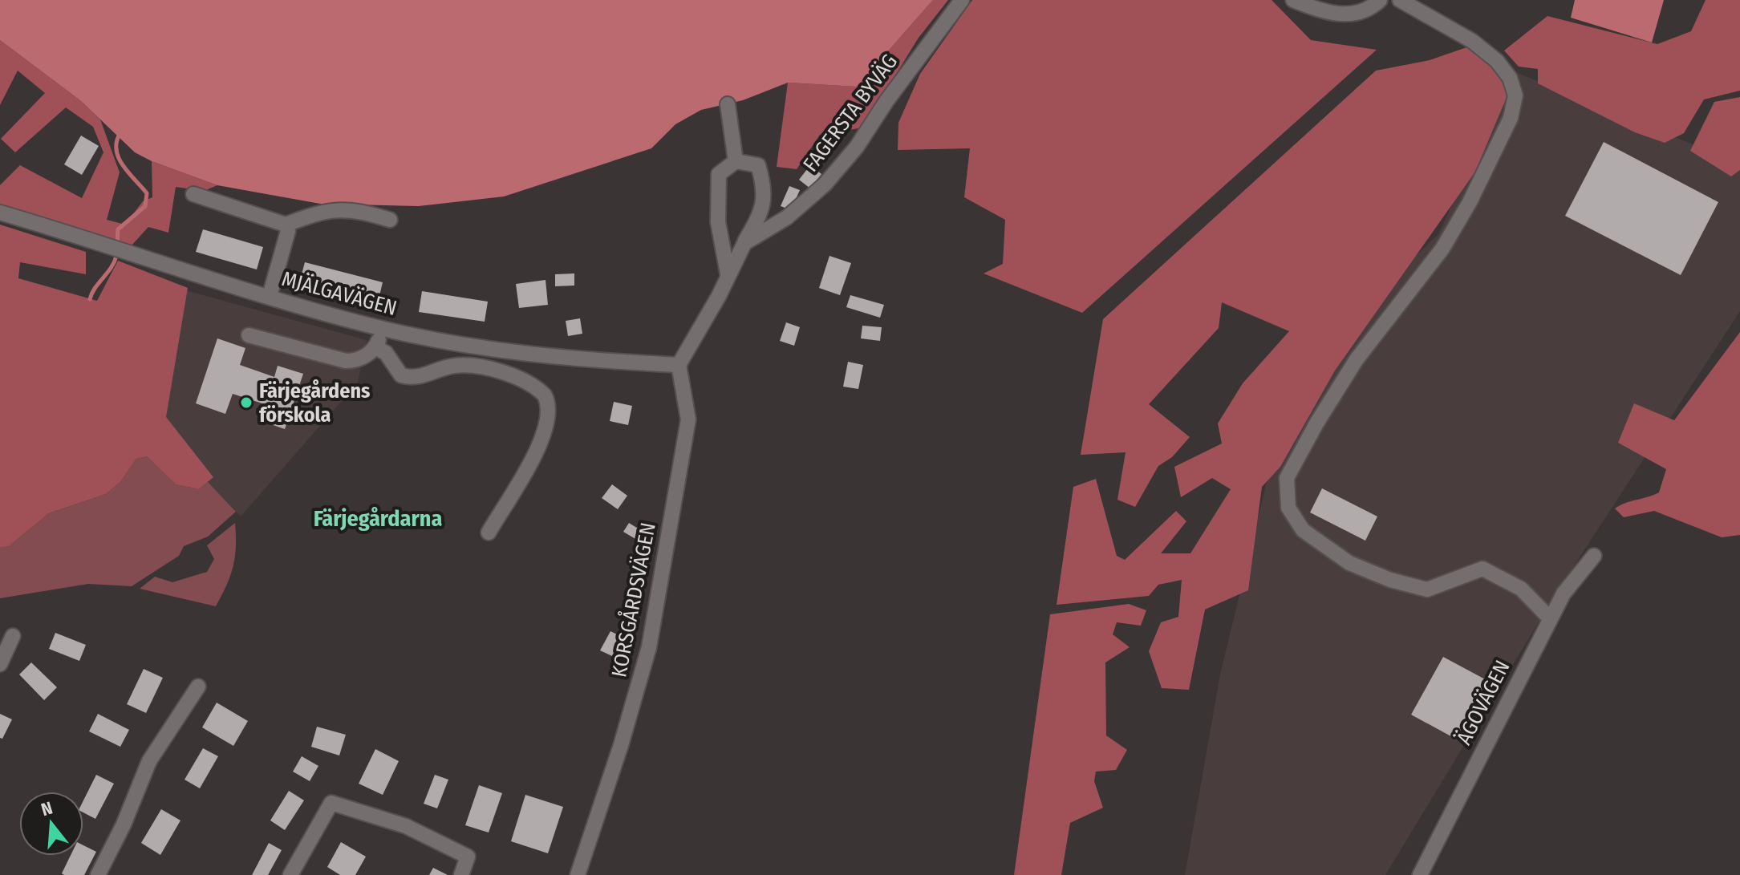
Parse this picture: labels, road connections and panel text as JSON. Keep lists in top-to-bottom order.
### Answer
{
  "streets": {
    "street": [
      "FAGERSTA BYVÄG",
      "MJÄLGAVÄGEN",
      "KORSGÅRDSVÄGEN",
      "ÄGOVÄGEN"
    ]
  },
  "crossings": [
    ["FAGERSTA BYVÄG", "MJÄLGAVÄGEN"],
    ["FAGERSTA BYVÄG", "KORSGÅRDSVÄGEN"],
    ["MJÄLGAVÄGEN", "KORSGÅRDSVÄGEN"]
  ],
  "districts": ["Färjegårdarna"],
  "places": ["Färjegårdens förskola"],
  "north": "top"
}
